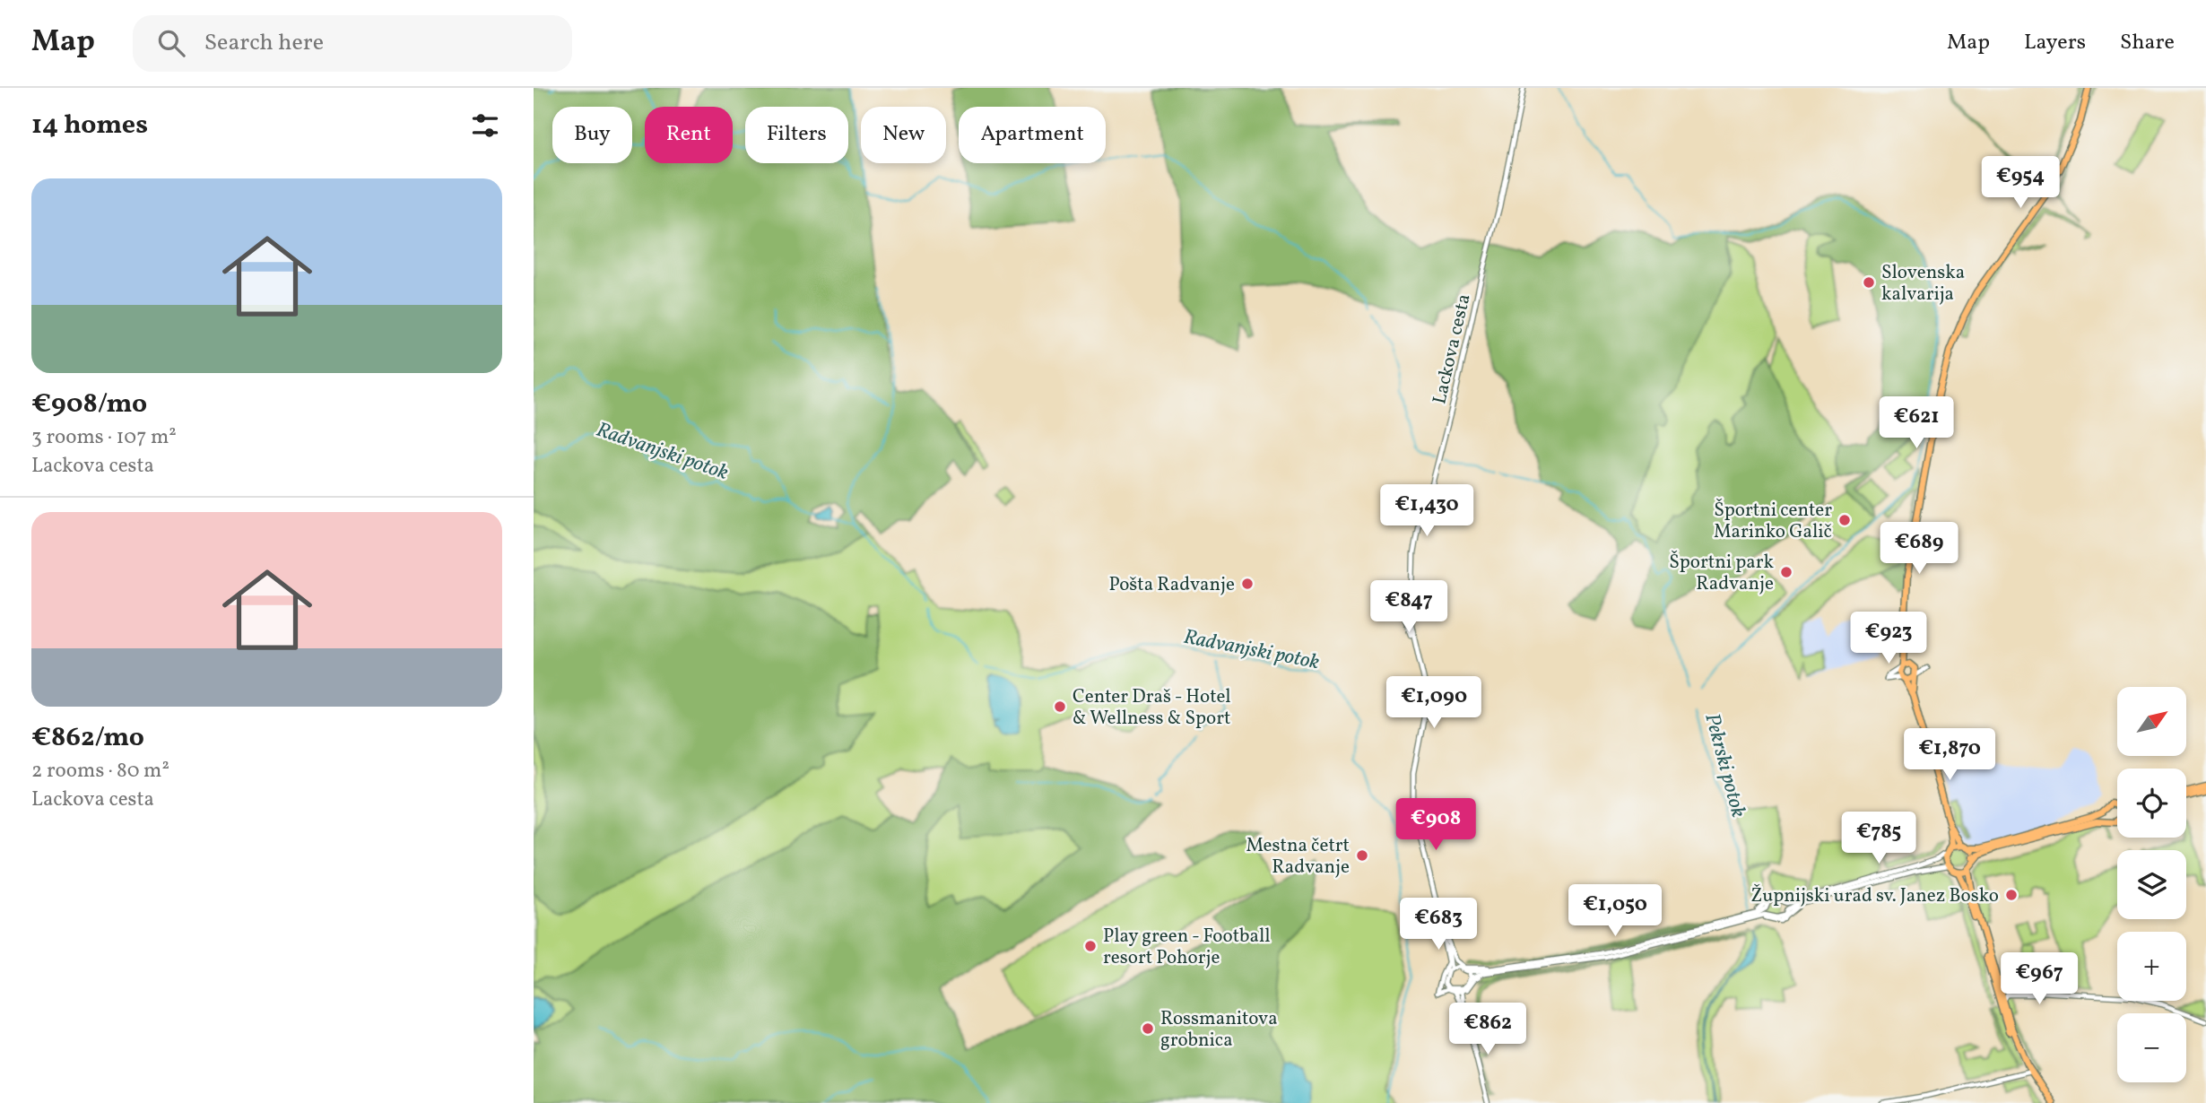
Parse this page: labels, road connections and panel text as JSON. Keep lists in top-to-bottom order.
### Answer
{
  "streets": {
    "street": ["Lackova cesta"]
  },
  "water": ["Radvanjski potok", "Pekrski potok"],
  "places": [
    "Slovenska kalvarija",
    "Športni center Marinko Galič",
    "Športni park Radvanje",
    "Pošta Radvanje",
    "Center Draš - Hotel & Wellness & Sport",
    "Mestna četrt Radvanje",
    "Župnijski urad sv. Janez Bosko",
    "Play green - Football resort Pohorje",
    "Rossmanitova grobnica"
  ],
  "north": "top right",
  "page": {
    "header": "Map",
    "search": "Search here",
    "nav": ["Map", "Layers", "Share"],
    "heading": "14 homes",
    "chip": [
      "Buy",
      "Rent",
      "Filters",
      "New",
      "Apartment"
    ],
    "price": [
      "€954",
      "€621",
      "€1,430",
      "€689",
      "€847",
      "€923",
      "€1,090",
      "€1,870",
      "€908",
      "€785",
      "€1,050",
      "€683",
      "€967",
      "€862"
    ],
    "list": [
      {
        "name": "€908/mo",
        "note": "3 rooms · 107 m² · Lackova cesta"
      },
      {
        "name": "€862/mo",
        "note": "2 rooms · 80 m² · Lackova cesta"
      }
    ],
    "map_buttons": ["+", "−"]
  }
}
